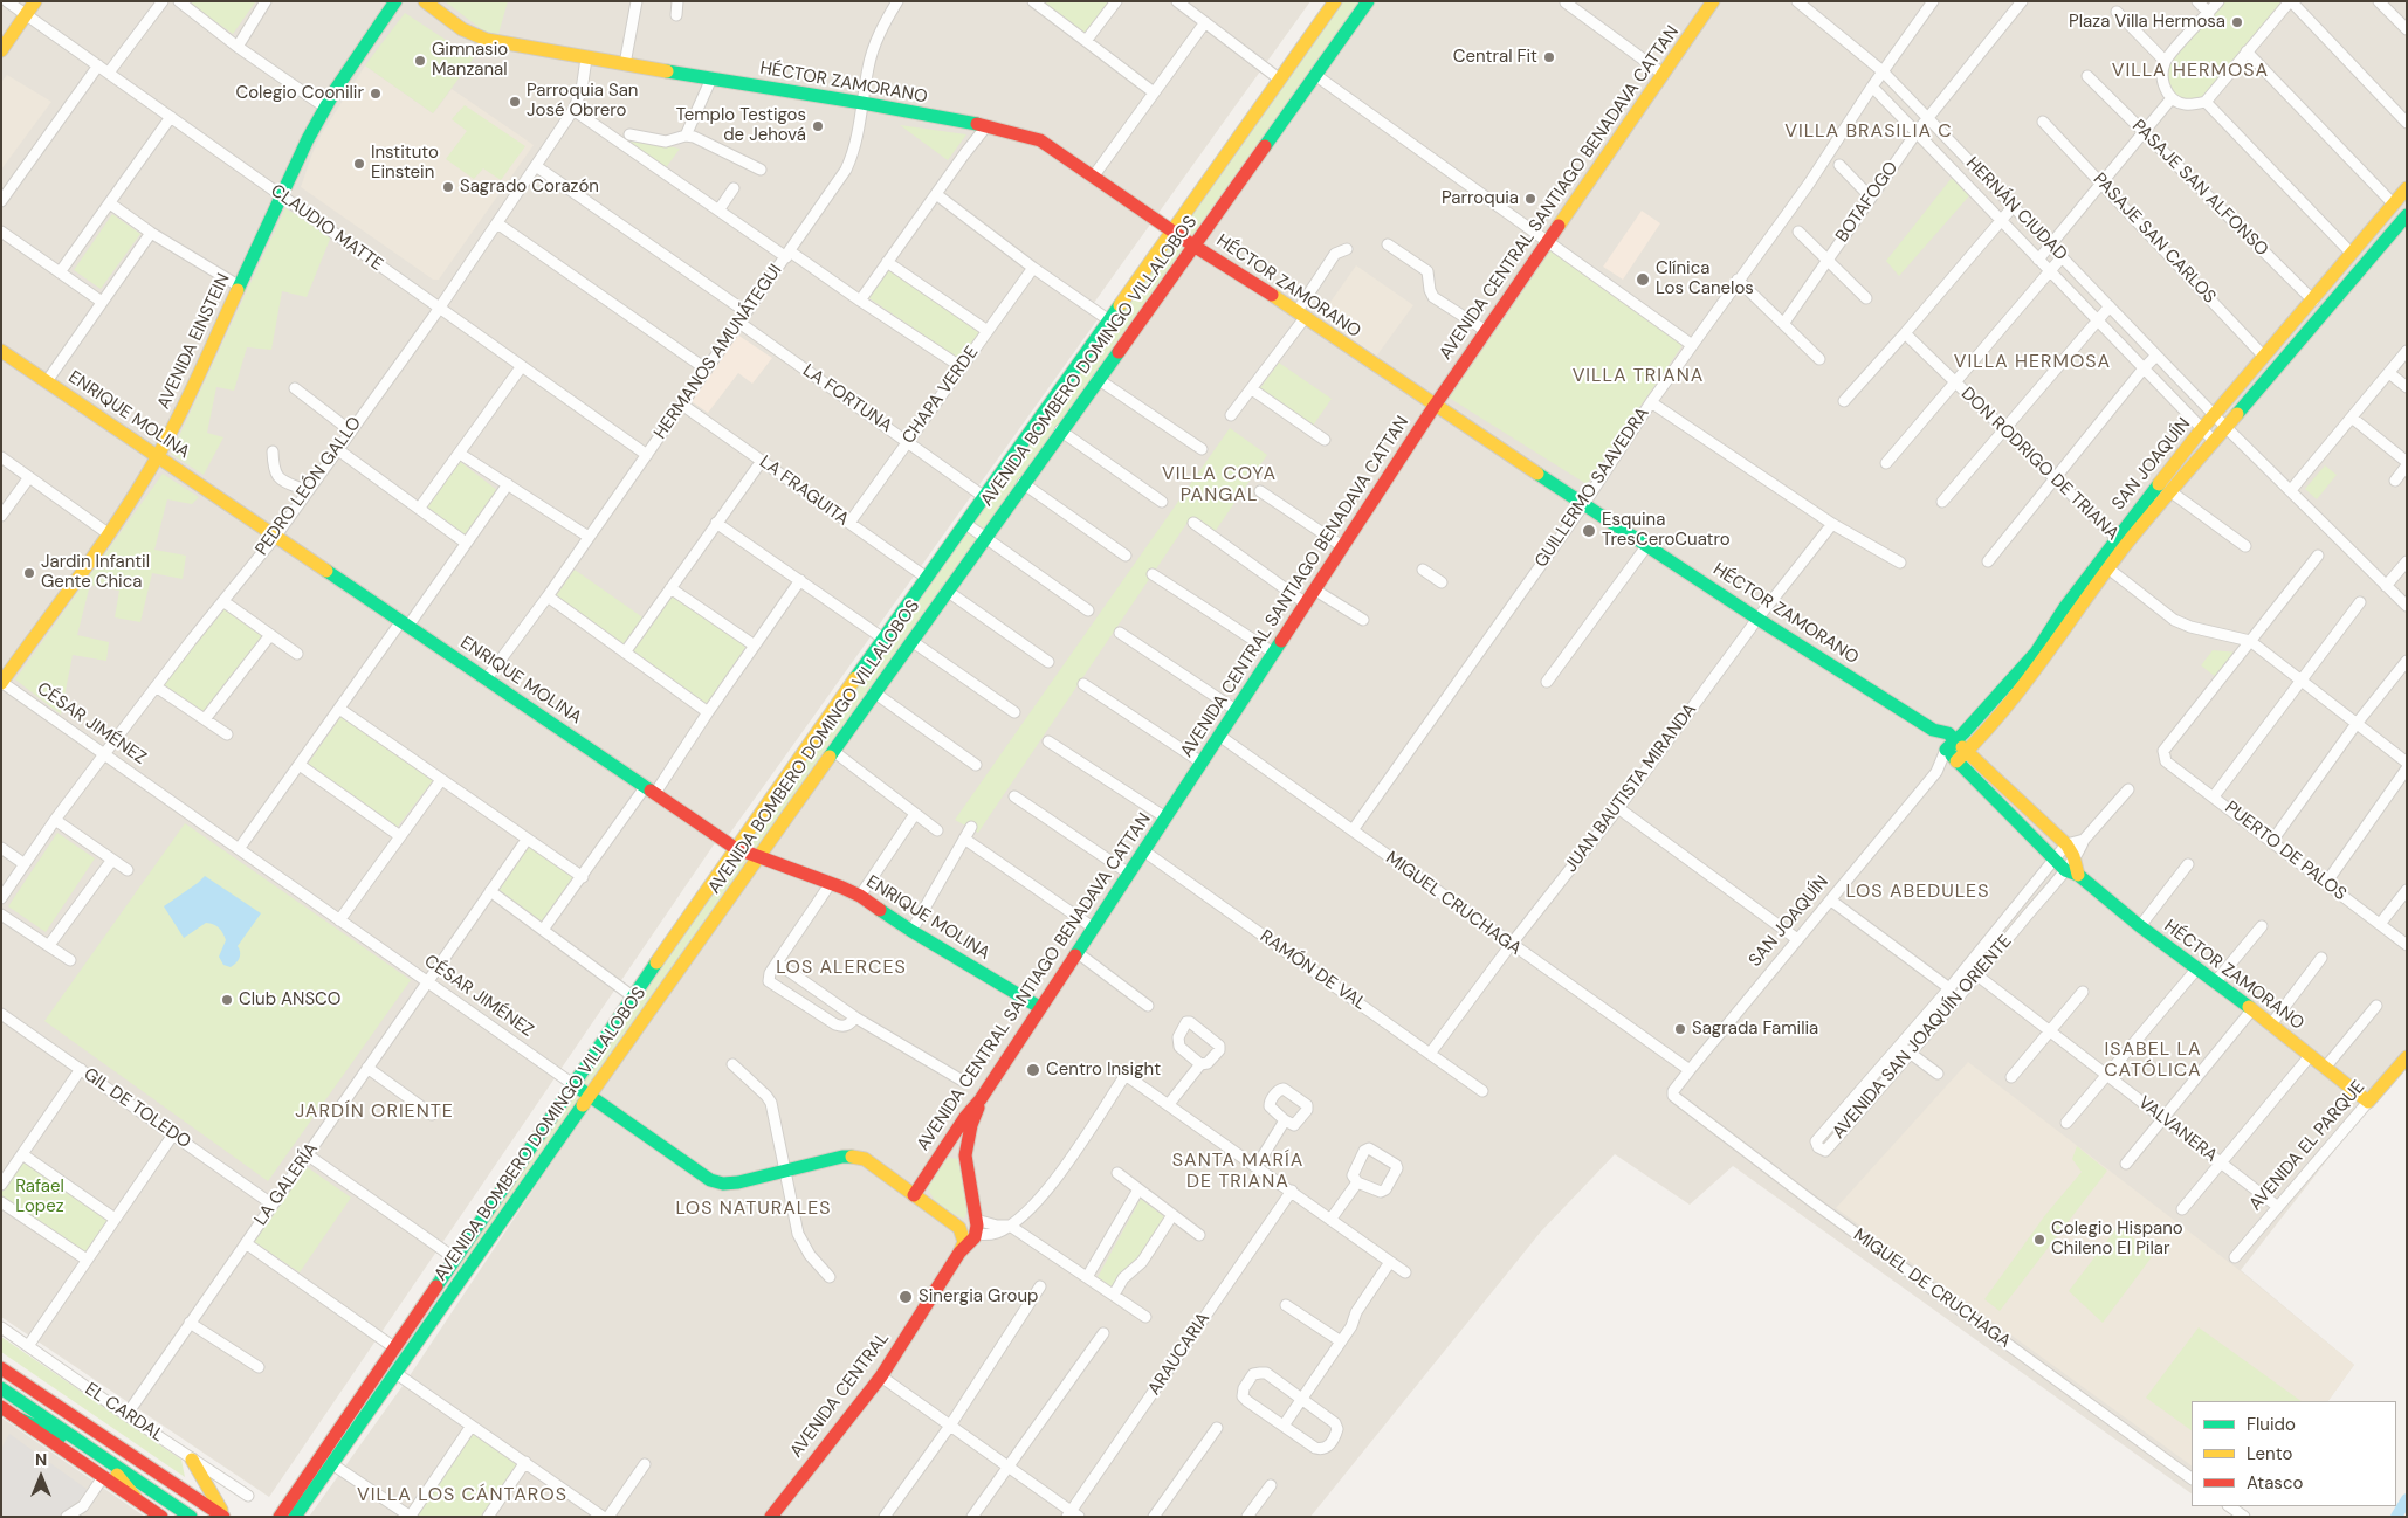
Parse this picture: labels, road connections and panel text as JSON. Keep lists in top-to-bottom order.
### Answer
{
  "streets": {
    "street": [
      "HÉCTOR ZAMORANO",
      "PASAJE SAN ALFONSO",
      "AVENIDA CENTRAL SANTIAGO BENADAVA CATTAN",
      "BOTAFOGO",
      "HERNÁN CIUDAD",
      "CLAUDIO MATTE",
      "PASAJE SAN CARLOS",
      "AVENIDA EINSTEIN",
      "HERMANOS AMUNÁTEGUI",
      "AVENIDA BOMBERO DOMINGO VILLALOBOS",
      "CHAPA VERDE",
      "LA FORTUNA",
      "ENRIQUE MOLINA",
      "DON RODRIGO DE TRIANA",
      "SAN JOAQUÍN",
      "PEDRO LEÓN GALLO",
      "GUILLERMO SAAVEDRA",
      "LA FRAGUITA",
      "CÉSAR JIMÉNEZ",
      "JUAN BAUTISTA MIRANDA",
      "PUERTO DE PALOS",
      "MIGUEL CRUCHAGA",
      "RAMÓN DE VAL",
      "AVENIDA SAN JOAQUÍN ORIENTE",
      "GIL DE TOLEDO",
      "VALVANERA",
      "AVENIDA EL PARQUE",
      "LA GALERÍA",
      "MIGUEL DE CRUCHAGA",
      "ARAUCARIA",
      "AVENIDA CENTRAL",
      "EL CARDAL"
    ]
  },
  "crossings": [
    ["HÉCTOR ZAMORANO", "AVENIDA CENTRAL SANTIAGO BENADAVA CATTAN"],
    ["HÉCTOR ZAMORANO", "HERMANOS AMUNÁTEGUI"],
    ["HÉCTOR ZAMORANO", "AVENIDA BOMBERO DOMINGO VILLALOBOS"],
    ["HÉCTOR ZAMORANO", "SAN JOAQUÍN"],
    ["HÉCTOR ZAMORANO", "PEDRO LEÓN GALLO"],
    ["HÉCTOR ZAMORANO", "GUILLERMO SAAVEDRA"],
    ["HÉCTOR ZAMORANO", "JUAN BAUTISTA MIRANDA"],
    ["HÉCTOR ZAMORANO", "AVENIDA SAN JOAQUÍN ORIENTE"],
    ["HÉCTOR ZAMORANO", "AVENIDA EL PARQUE"],
    ["PASAJE SAN ALFONSO", "SAN JOAQUÍN"],
    ["AVENIDA CENTRAL SANTIAGO BENADAVA CATTAN", "ENRIQUE MOLINA"],
    ["AVENIDA CENTRAL SANTIAGO BENADAVA CATTAN", "CÉSAR JIMÉNEZ"],
    ["AVENIDA CENTRAL SANTIAGO BENADAVA CATTAN", "MIGUEL CRUCHAGA"],
    ["AVENIDA CENTRAL SANTIAGO BENADAVA CATTAN", "RAMÓN DE VAL"],
    ["BOTAFOGO", "HERNÁN CIUDAD"],
    ["HERNÁN CIUDAD", "SAN JOAQUÍN"],
    ["HERNÁN CIUDAD", "GUILLERMO SAAVEDRA"],
    ["CLAUDIO MATTE", "AVENIDA EINSTEIN"],
    ["CLAUDIO MATTE", "HERMANOS AMUNÁTEGUI"],
    ["CLAUDIO MATTE", "PEDRO LEÓN GALLO"],
    ["PASAJE SAN CARLOS", "SAN JOAQUÍN"],
    ["AVENIDA EINSTEIN", "ENRIQUE MOLINA"],
    ["AVENIDA EINSTEIN", "CÉSAR JIMÉNEZ"],
    ["HERMANOS AMUNÁTEGUI", "LA FORTUNA"],
    ["HERMANOS AMUNÁTEGUI", "ENRIQUE MOLINA"],
    ["HERMANOS AMUNÁTEGUI", "LA FRAGUITA"],
    ["AVENIDA BOMBERO DOMINGO VILLALOBOS", "LA FORTUNA"],
    ["AVENIDA BOMBERO DOMINGO VILLALOBOS", "ENRIQUE MOLINA"],
    ["AVENIDA BOMBERO DOMINGO VILLALOBOS", "LA FRAGUITA"],
    ["AVENIDA BOMBERO DOMINGO VILLALOBOS", "CÉSAR JIMÉNEZ"],
    ["CHAPA VERDE", "LA FORTUNA"],
    ["CHAPA VERDE", "LA FRAGUITA"],
    ["ENRIQUE MOLINA", "PEDRO LEÓN GALLO"],
    ["DON RODRIGO DE TRIANA", "SAN JOAQUÍN"],
    ["DON RODRIGO DE TRIANA", "PUERTO DE PALOS"],
    ["SAN JOAQUÍN", "MIGUEL CRUCHAGA"],
    ["SAN JOAQUÍN", "MIGUEL DE CRUCHAGA"],
    ["PEDRO LEÓN GALLO", "CÉSAR JIMÉNEZ"],
    ["GUILLERMO SAAVEDRA", "MIGUEL CRUCHAGA"],
    ["CÉSAR JIMÉNEZ", "LA GALERÍA"],
    ["CÉSAR JIMÉNEZ", "AVENIDA CENTRAL"],
    ["JUAN BAUTISTA MIRANDA", "MIGUEL CRUCHAGA"],
    ["JUAN BAUTISTA MIRANDA", "RAMÓN DE VAL"],
    ["AVENIDA SAN JOAQUÍN ORIENTE", "VALVANERA"],
    ["GIL DE TOLEDO", "LA GALERÍA"],
    ["VALVANERA", "AVENIDA EL PARQUE"],
    ["LA GALERÍA", "EL CARDAL"]
  ],
  "districts": [
    "VILLA HERMOSA",
    "VILLA BRASILIA C",
    "VILLA HERMOSA",
    "VILLA TRIANA",
    "VILLA COYA PANGAL",
    "LOS ABEDULES",
    "LOS ALERCES",
    "ISABEL LA CATÓLICA",
    "JARDÍN ORIENTE",
    "SANTA MARÍA DE TRIANA",
    "LOS NATURALES",
    "VILLA LOS CÁNTAROS"
  ],
  "parks": ["Rafael Lopez"],
  "places": [
    "Plaza Villa Hermosa",
    "Central Fit",
    "Gimnasio Manzanal",
    "Colegio Coonilir",
    "Parroquia San José Obrero",
    "Templo Testigos de Jehová",
    "Instituto Einstein",
    "Sagrado Corazón",
    "Parroquia",
    "Clínica Los Canelos",
    "Esquina TresCeroCuatro",
    "Jardin Infantil Gente Chica",
    "Club ANSCO",
    "Sagrada Familia",
    "Centro Insight",
    "Colegio Hispano Chileno El Pilar",
    "Sinergia Group"
  ],
  "legend": ["Fluido", "Lento", "Atasco"],
  "north": "top"
}
